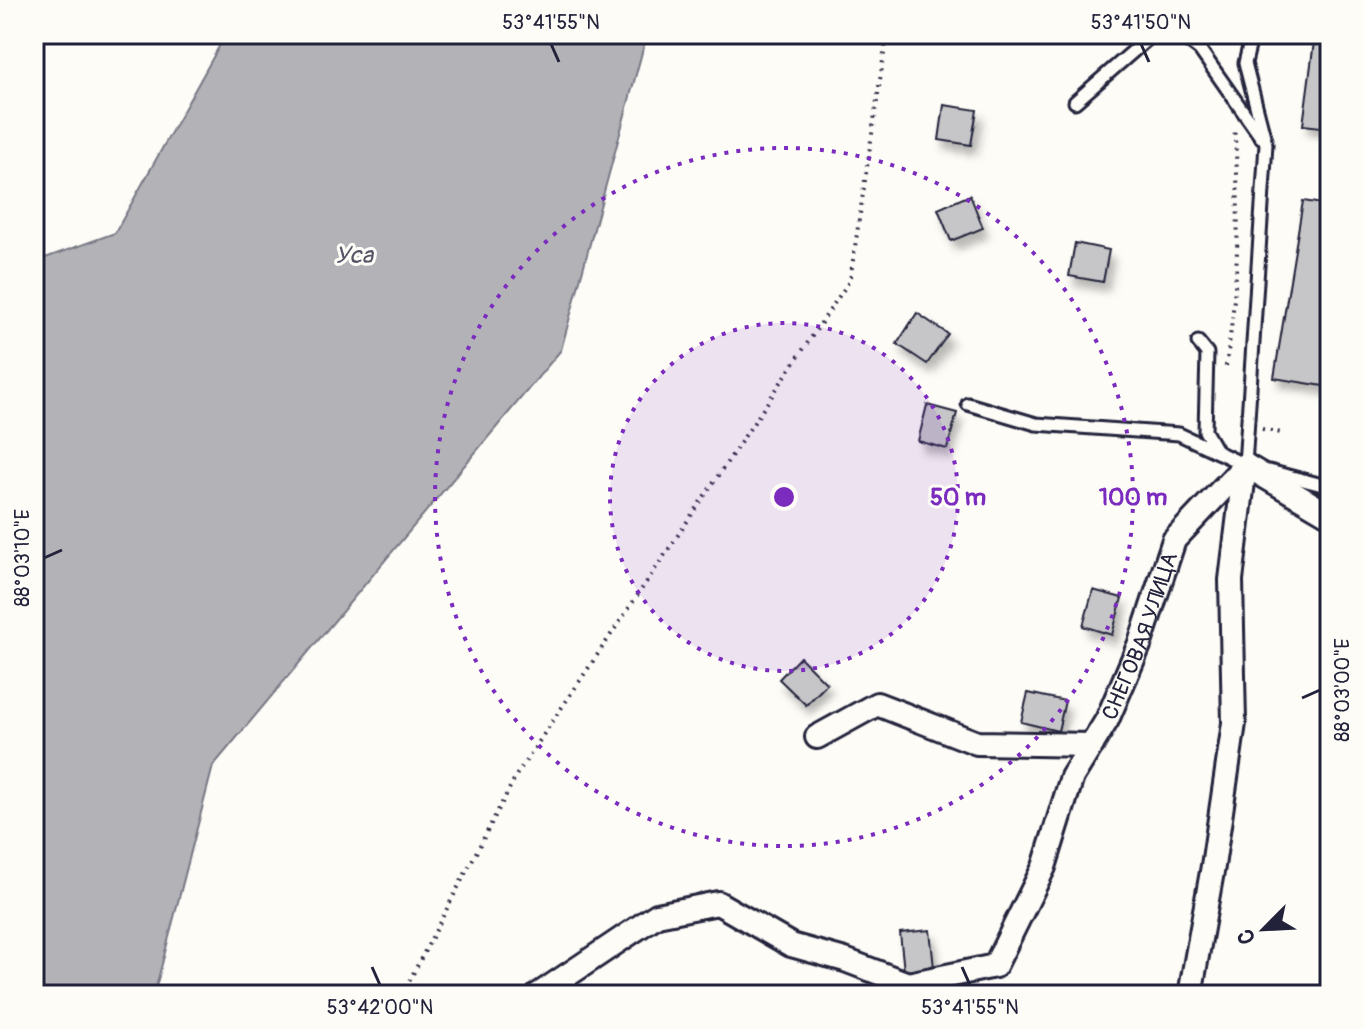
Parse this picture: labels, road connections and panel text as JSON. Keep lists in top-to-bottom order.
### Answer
{
  "streets": {
    "street": ["СНЕГОВАЯ УЛИЦА"]
  },
  "water": ["Уса"],
  "north": "bottom left",
  "coordinates": [
    "53°41'55\"N",
    "53°41'50\"N",
    "88°03'10\"E",
    "88°03'00\"E",
    "53°42'00\"N"
  ],
  "rings": ["50 m", "100 m"]
}
